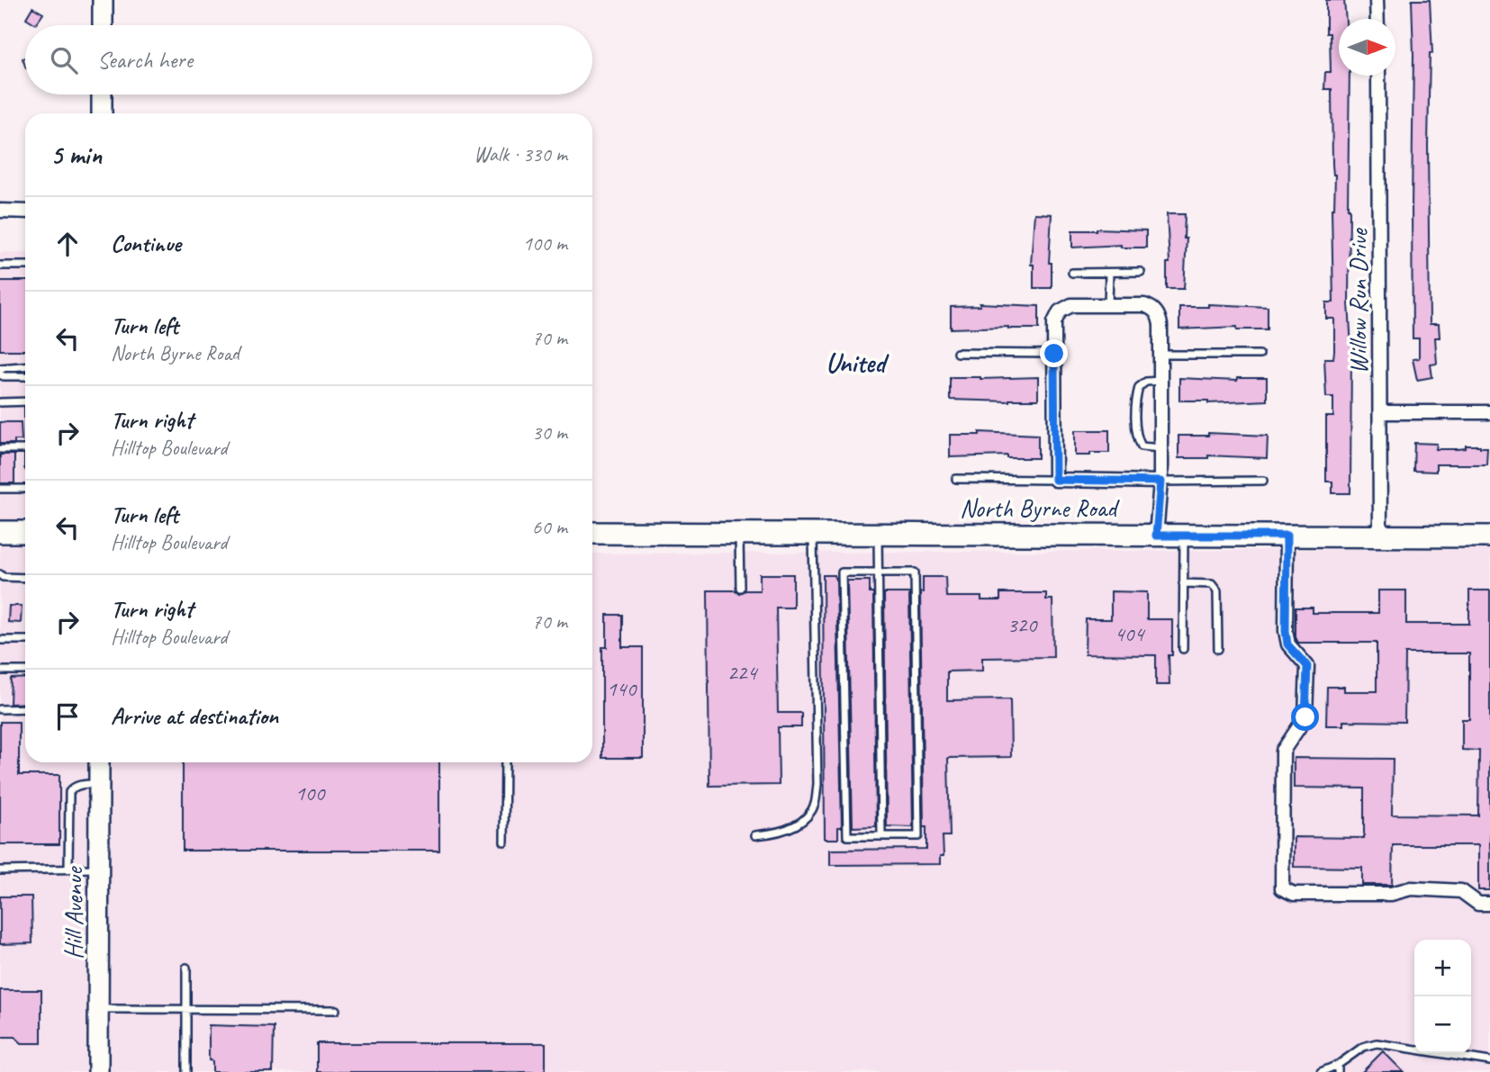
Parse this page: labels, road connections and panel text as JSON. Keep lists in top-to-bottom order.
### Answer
{
  "streets": {
    "main road": ["North Byrne Road", "Hill Avenue"],
    "street": ["Willow Run Drive"]
  },
  "crossings": [
    ["Willow Run Drive", "North Byrne Road"]
  ],
  "districts": ["United"],
  "house_numbers": [
    "320",
    "404",
    "224",
    "140",
    "100"
  ],
  "north": "right",
  "page": {
    "search": "Search here",
    "heading": ["5 min", "Walk · 330 m"],
    "list": [
      ["Continue", "100 m"],
      ["Turn left", "North Byrne Road", "70 m"],
      ["Turn right", "Hilltop Boulevard", "30 m"],
      ["Turn left", "Hilltop Boulevard", "60 m"],
      ["Turn right", "Hilltop Boulevard", "70 m"],
      "Arrive at destination"
    ],
    "map_buttons": ["+", "−"]
  }
}
